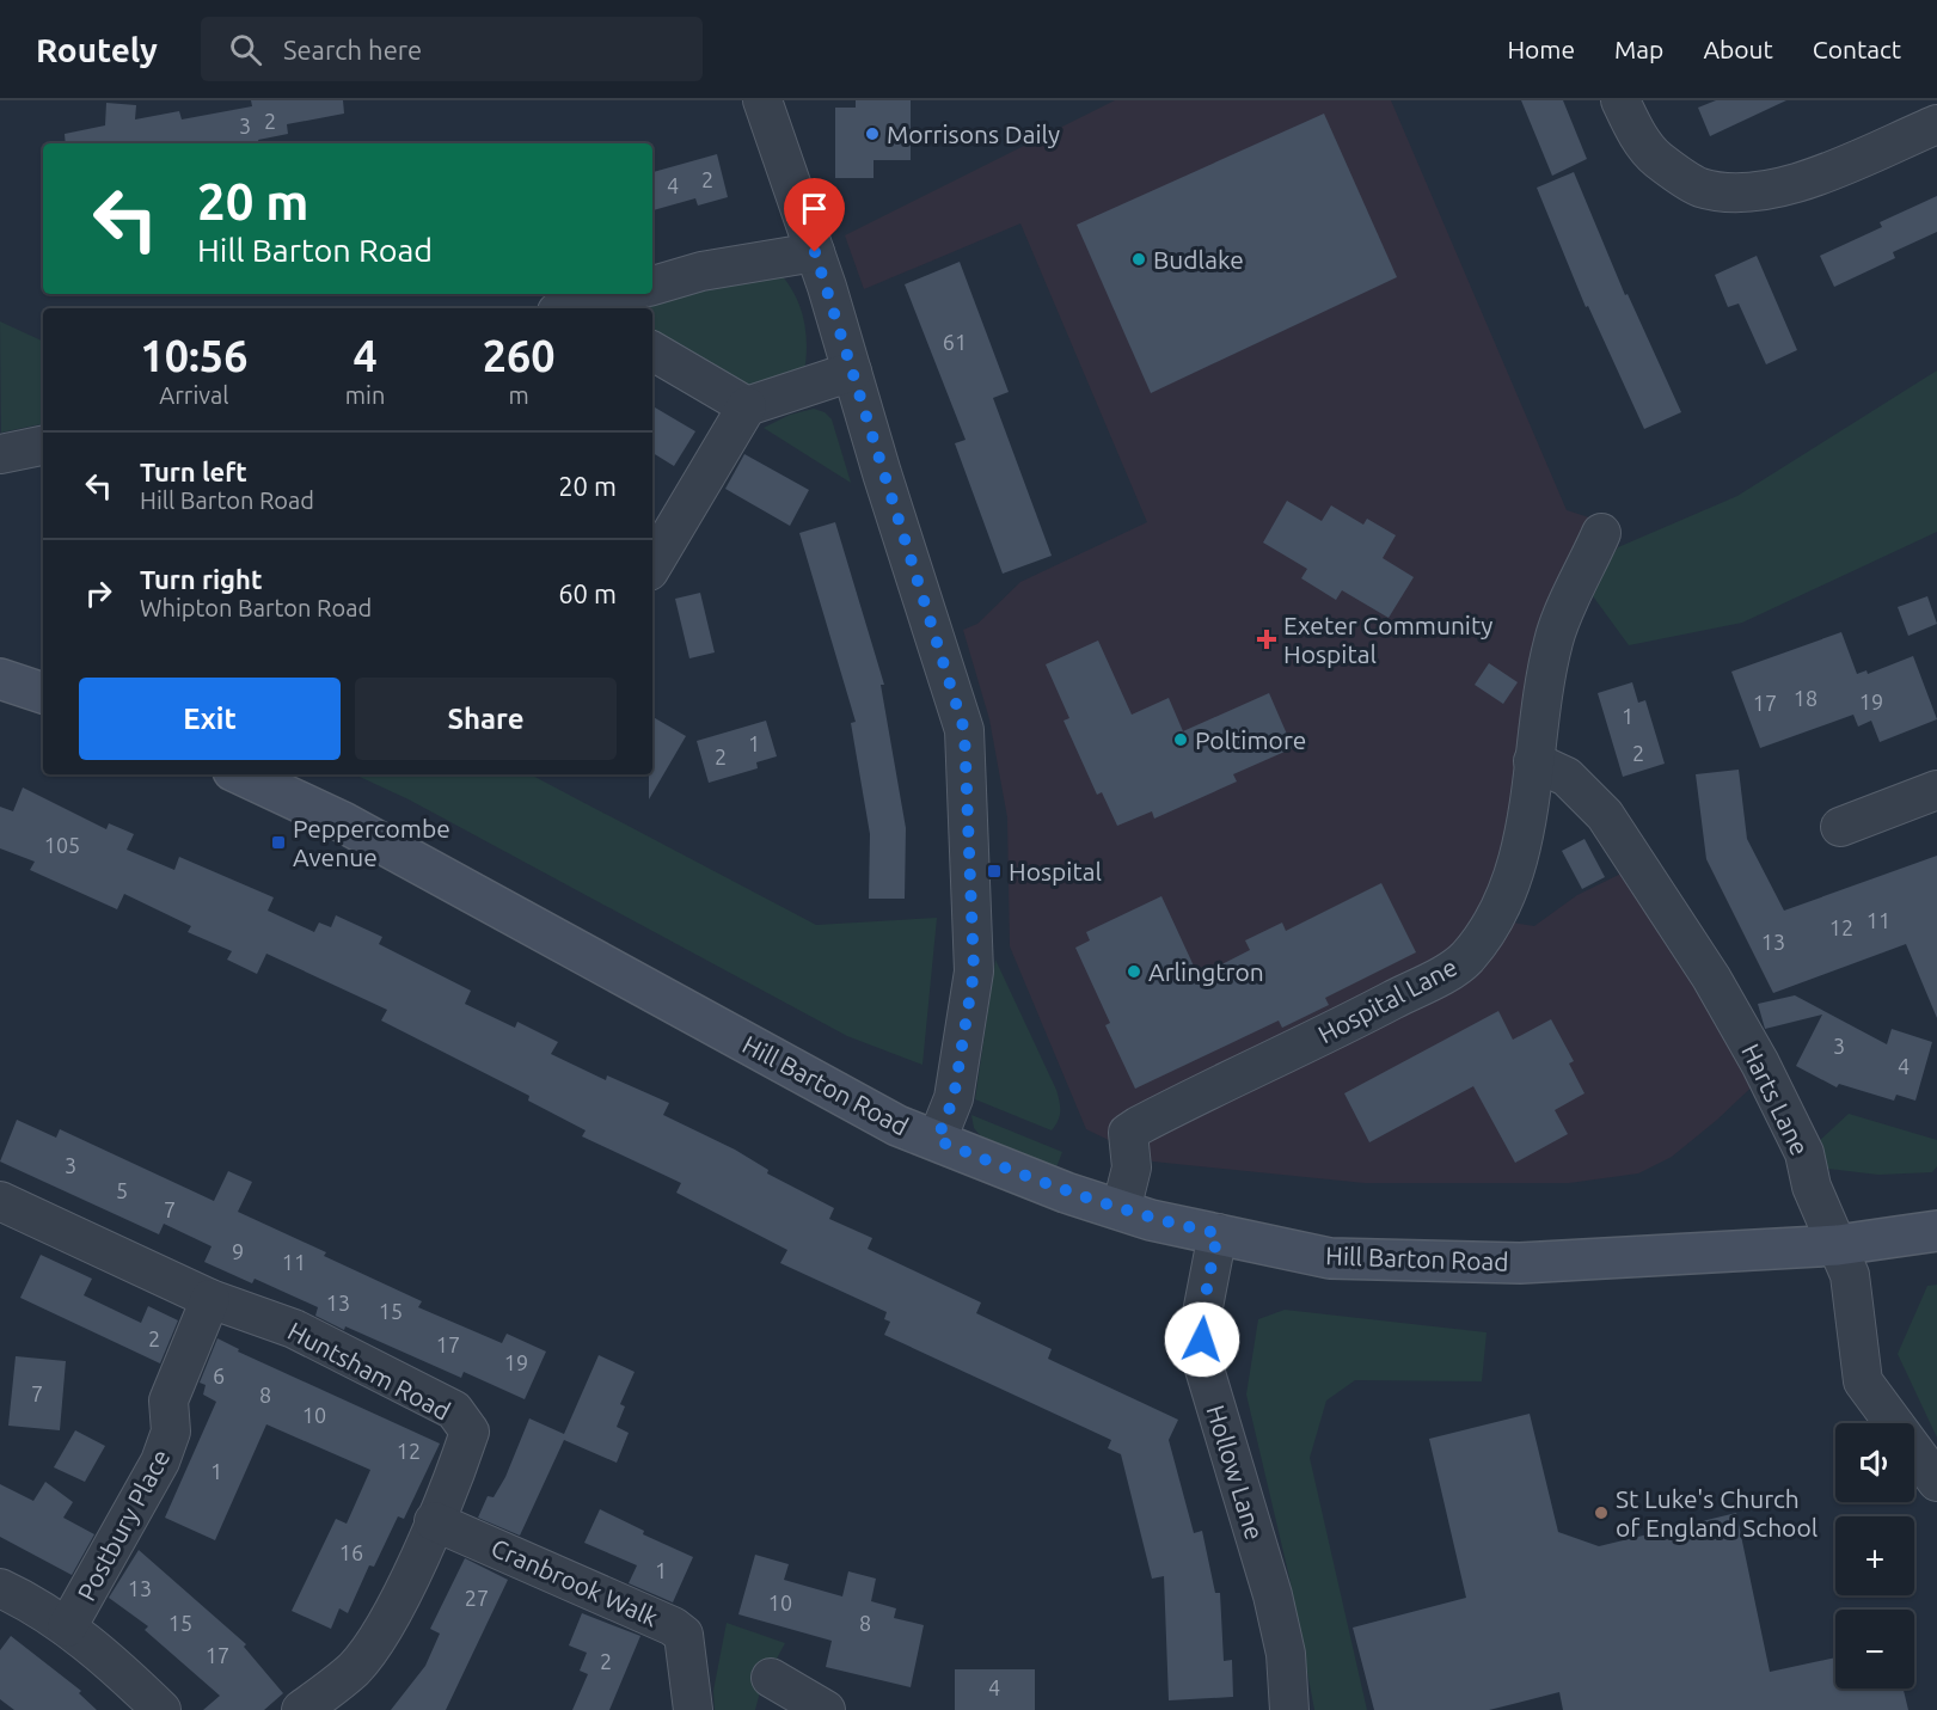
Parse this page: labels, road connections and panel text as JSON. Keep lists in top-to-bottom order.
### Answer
{
  "streets": {
    "main road": ["Hill Barton Road"],
    "street": [
      "Hospital Lane",
      "Harts Lane",
      "Huntsham Road",
      "Hollow Lane",
      "Postbury Place",
      "Cranbrook Walk"
    ]
  },
  "crossings": [
    ["Hospital Lane", "Hill Barton Road"],
    ["Hospital Lane", "Harts Lane"],
    ["Hill Barton Road", "Harts Lane"],
    ["Hill Barton Road", "Hollow Lane"],
    ["Huntsham Road", "Postbury Place"],
    ["Huntsham Road", "Cranbrook Walk"]
  ],
  "places": {
    "other": [
      "Morrisons Daily",
      "Budlake",
      "Poltimore",
      "Arlingtron",
      "St Luke's Church of England School"
    ],
    "health": ["Exeter Community Hospital"],
    "transit": ["Peppercombe Avenue", "Hospital"]
  },
  "house_numbers": [
    "2",
    "3",
    "2",
    "4",
    "61",
    "18",
    "19",
    "17",
    "1",
    "1",
    "2",
    "2",
    "105",
    "11",
    "12",
    "13",
    "3",
    "4",
    "3",
    "5",
    "7",
    "9",
    "11",
    "13",
    "15",
    "2",
    "17",
    "19",
    "6",
    "7",
    "8",
    "10",
    "12",
    "1",
    "16",
    "1",
    "13",
    "27",
    "10",
    "15",
    "8",
    "17",
    "2",
    "4"
  ],
  "page": {
    "header": "Routely",
    "search": "Search here",
    "nav": [
      "Home",
      "Map",
      "About",
      "Contact"
    ],
    "turn": ["20 m", "Hill Barton Road"],
    "eta": [
      "10:56",
      "Arrival",
      "4",
      "min",
      "260",
      "m"
    ],
    "list": [
      {
        "name": "Turn left",
        "note": "Hill Barton Road",
        "value": "20 m"
      },
      {
        "name": "Turn right",
        "note": "Whipton Barton Road",
        "value": "60 m"
      }
    ],
    "buttons": ["Exit", "Share"],
    "map_buttons": ["+", "−"]
  }
}
